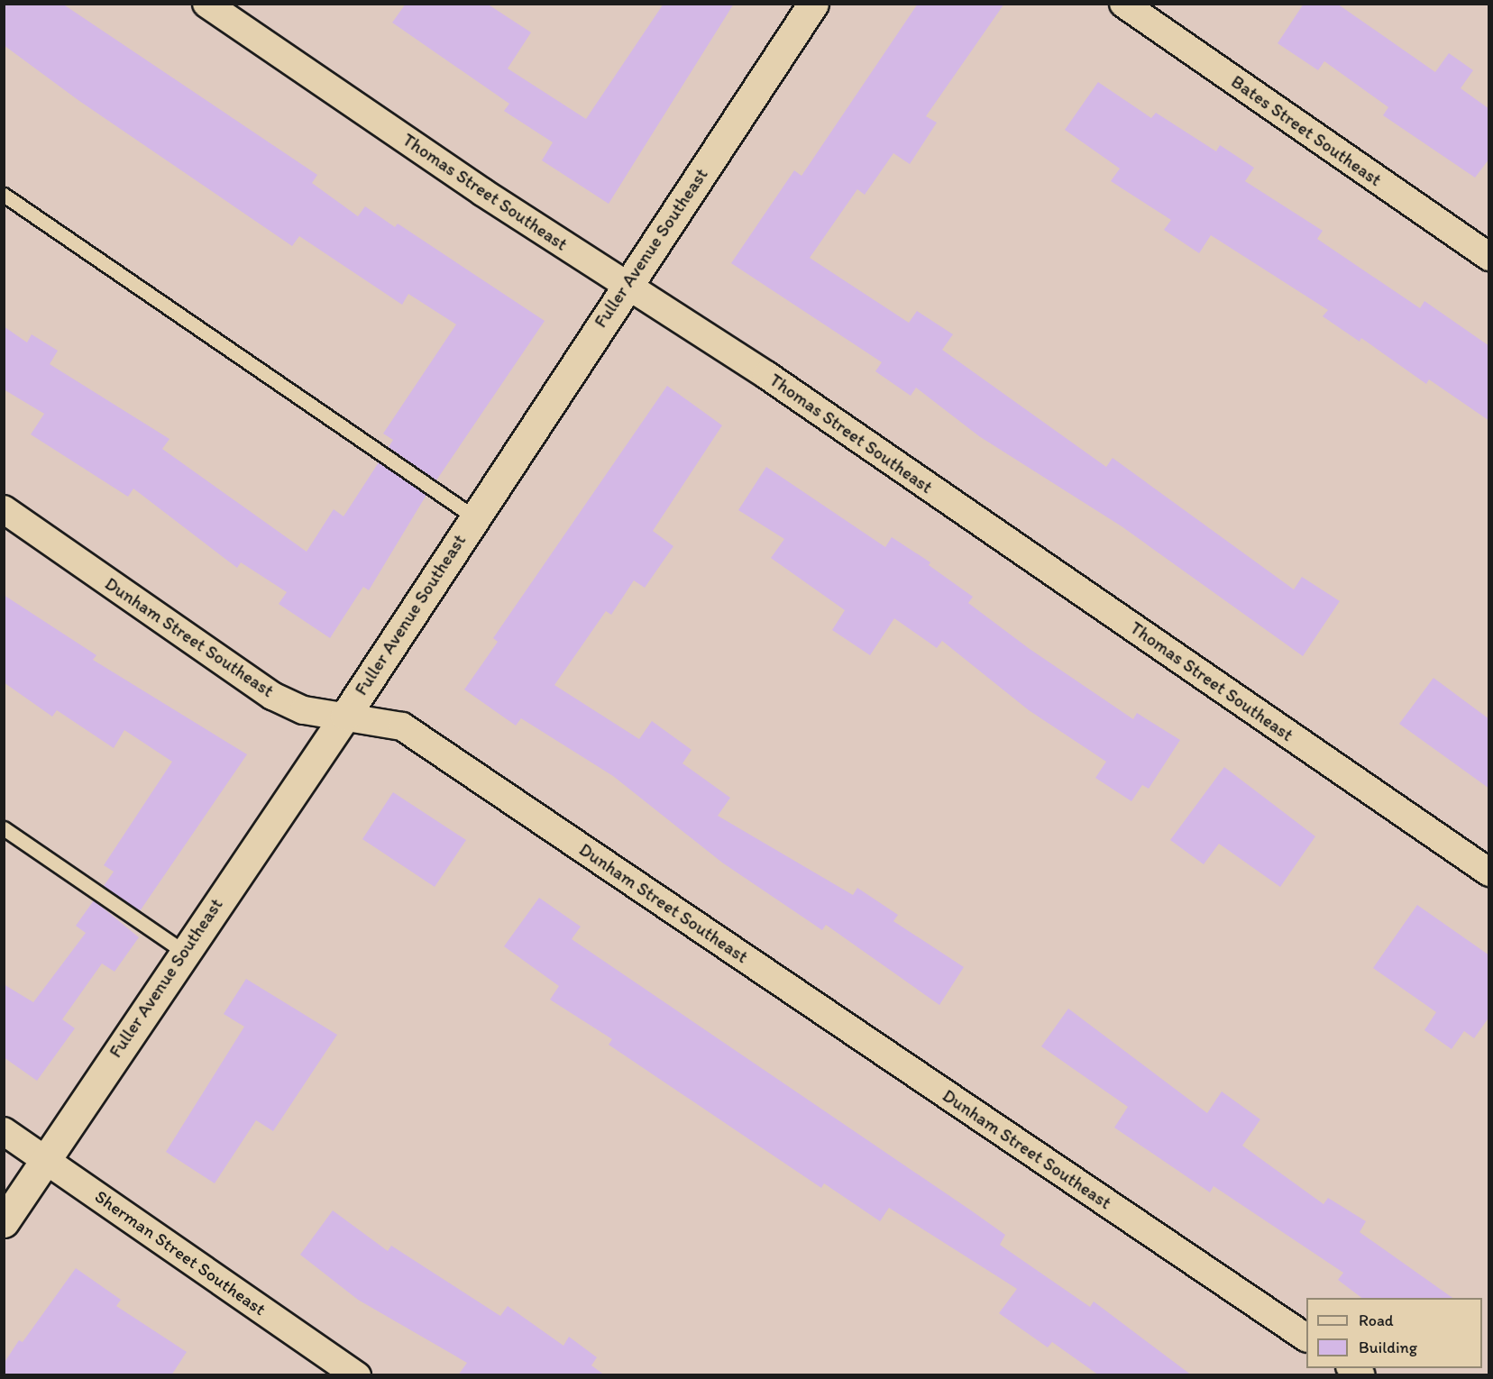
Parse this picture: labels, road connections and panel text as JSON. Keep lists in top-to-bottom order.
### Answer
{
  "streets": {
    "main road": ["Fuller Avenue Southeast"],
    "street": [
      "Bates Street Southeast",
      "Thomas Street Southeast",
      "Dunham Street Southeast",
      "Sherman Street Southeast"
    ]
  },
  "crossings": [
    ["Thomas Street Southeast", "Fuller Avenue Southeast"],
    ["Fuller Avenue Southeast", "Dunham Street Southeast"],
    ["Fuller Avenue Southeast", "Sherman Street Southeast"]
  ],
  "legend": ["Road", "Building"]
}
